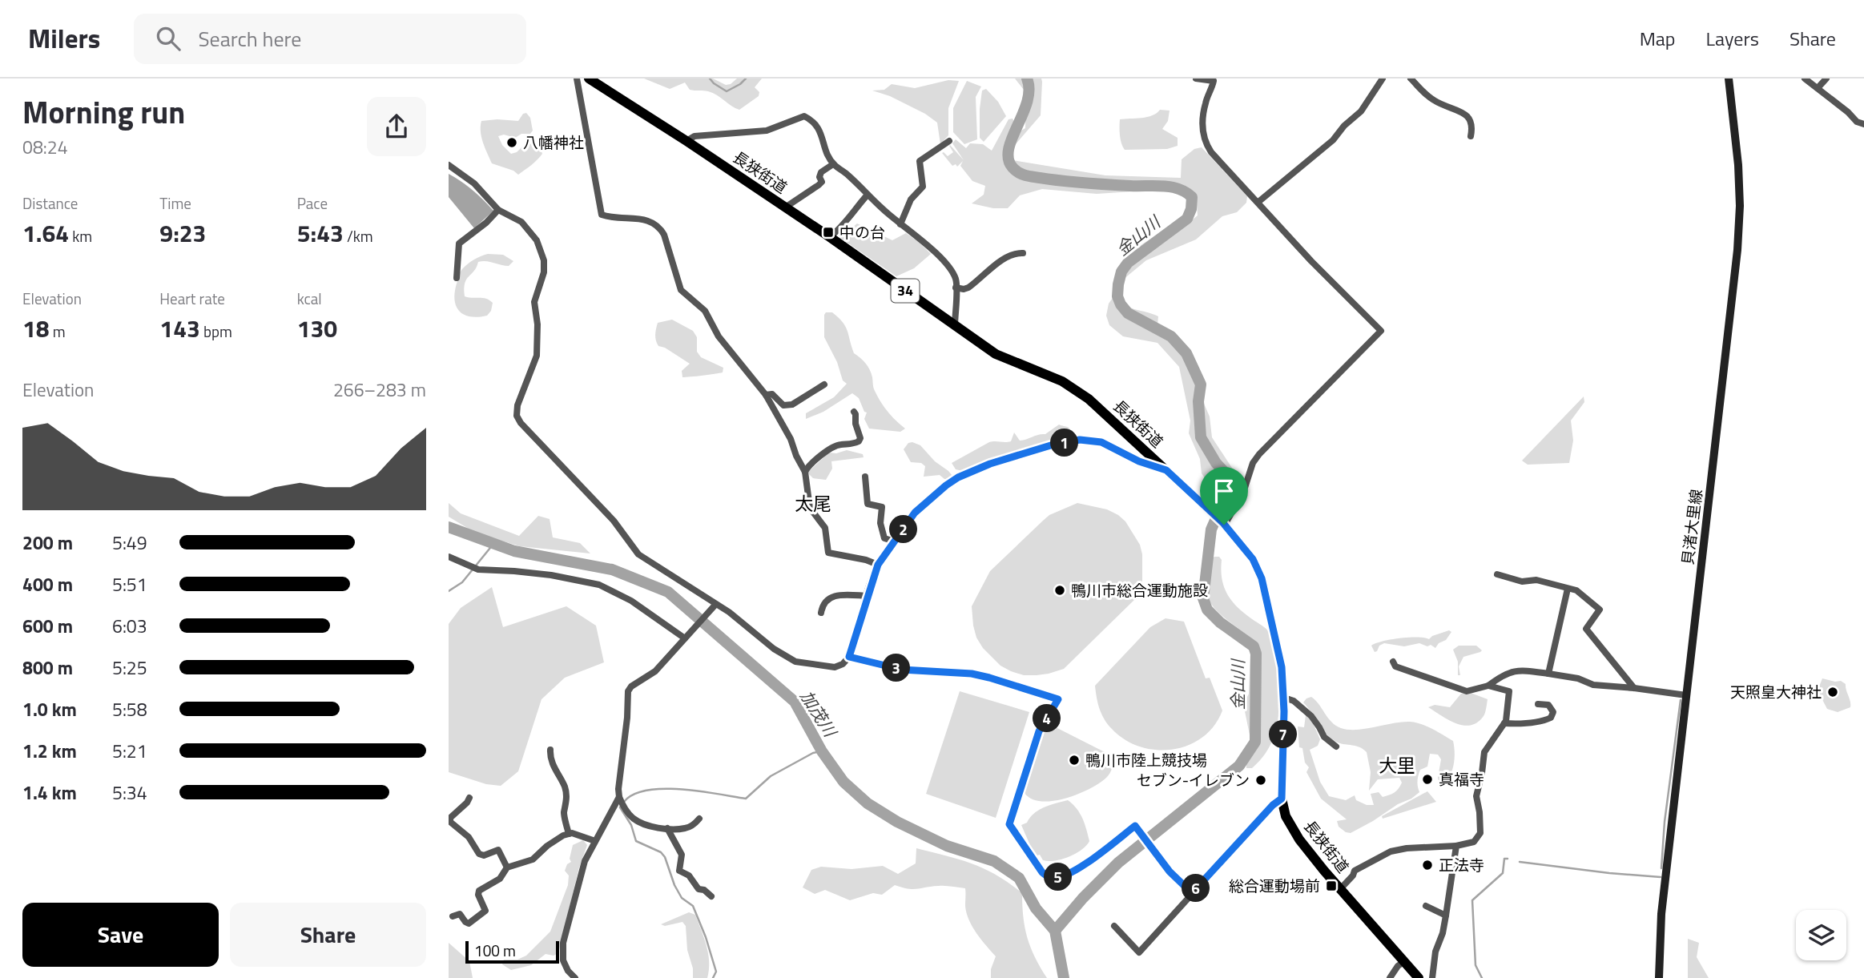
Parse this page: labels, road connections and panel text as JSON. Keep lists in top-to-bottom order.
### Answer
{
  "streets": {
    "main road": ["長狭街道", "34"],
    "street": ["貝渚大里線"]
  },
  "districts": ["太尾", "大里"],
  "water": ["金山川", "加茂川"],
  "places": {
    "other": [
      "八幡神社",
      "鴨川市総合運動施設",
      "天照皇大神社",
      "鴨川市陸上競技場",
      "真福寺",
      "セブン-イレブン",
      "正法寺"
    ],
    "transit": ["中の台", "総合運動場前"]
  },
  "scale_bar": "100 m",
  "page": {
    "header": "Milers",
    "search": "Search here",
    "nav": ["Map", "Layers", "Share"],
    "heading": ["Morning run", "08:24"],
    "stats": [
      ["Distance", "1.64 km"],
      ["Time", "9:23"],
      ["Pace", "5:43 /km"],
      ["Elevation", "18 m"],
      ["Heart rate", "143 bpm"],
      ["kcal", "130"]
    ],
    "chart": ["Elevation", "266–283 m"],
    "pins": [
      "1",
      "2",
      "3",
      "4",
      "7",
      "5",
      "6"
    ],
    "list": [
      {
        "name": "200 m",
        "note": "5:49"
      },
      {
        "name": "400 m",
        "note": "5:51"
      },
      {
        "name": "600 m",
        "note": "6:03"
      },
      {
        "name": "800 m",
        "note": "5:25"
      },
      {
        "name": "1.0 km",
        "note": "5:58"
      },
      {
        "name": "1.2 km",
        "note": "5:21"
      },
      {
        "name": "1.4 km",
        "note": "5:34"
      }
    ],
    "buttons": ["Save", "Share"],
    "scale": "100 m"
  }
}
